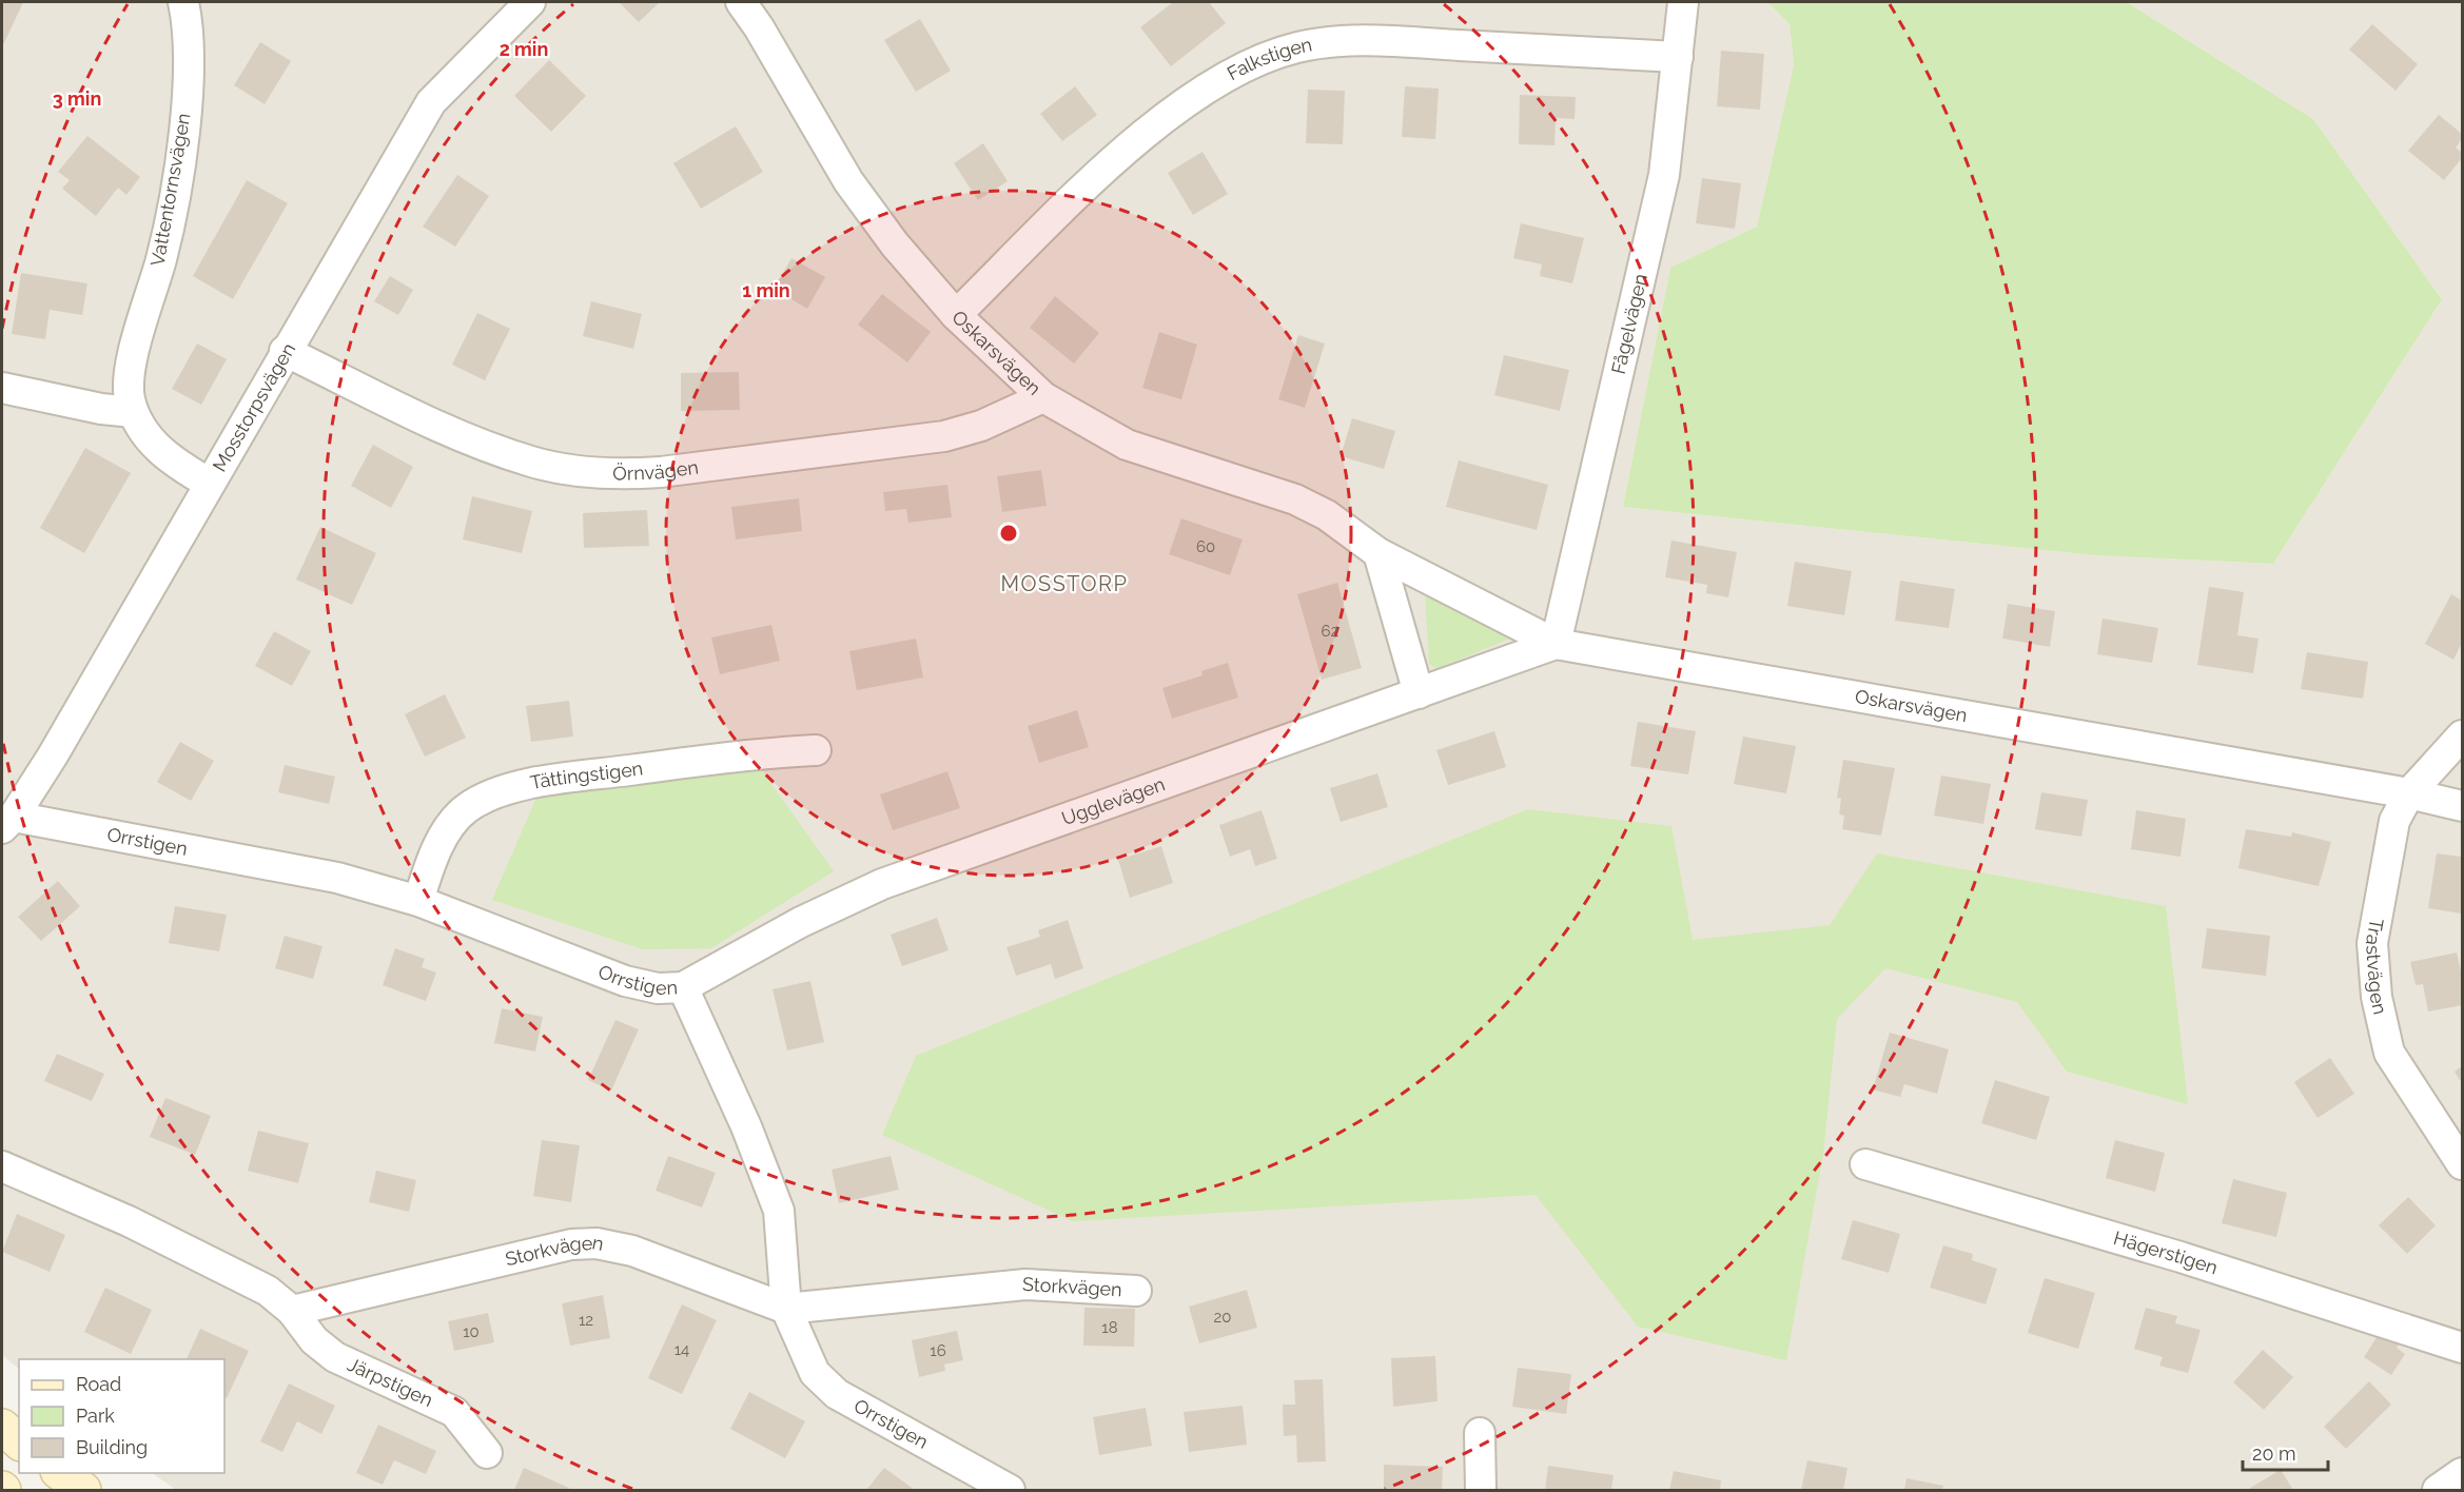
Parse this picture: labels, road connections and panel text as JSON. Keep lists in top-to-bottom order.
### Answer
{
  "streets": {
    "street": [
      "Falkstigen",
      "Vattentornsvägen",
      "Fågelvägen",
      "Oskarsvägen",
      "Mosstorpsvägen",
      "Örnvägen",
      "Tättingstigen",
      "Ugglevägen",
      "Orrstigen",
      "Trastvägen",
      "Hägerstigen",
      "Storkvägen",
      "Järpstigen"
    ]
  },
  "crossings": [
    ["Falkstigen", "Fågelvägen"],
    ["Falkstigen", "Oskarsvägen"],
    ["Vattentornsvägen", "Mosstorpsvägen"],
    ["Fågelvägen", "Oskarsvägen"],
    ["Fågelvägen", "Ugglevägen"],
    ["Oskarsvägen", "Örnvägen"],
    ["Oskarsvägen", "Ugglevägen"],
    ["Oskarsvägen", "Trastvägen"],
    ["Mosstorpsvägen", "Örnvägen"],
    ["Mosstorpsvägen", "Orrstigen"],
    ["Tättingstigen", "Orrstigen"],
    ["Ugglevägen", "Orrstigen"],
    ["Orrstigen", "Storkvägen"],
    ["Storkvägen", "Järpstigen"]
  ],
  "districts": ["MOSSTORP"],
  "house_numbers": [
    "60",
    "62",
    "20",
    "12",
    "18",
    "10",
    "14",
    "16"
  ],
  "legend": ["Road", "Park", "Building"],
  "scale_bar": "20 m",
  "rings": ["2 min", "3 min", "1 min"]
}
